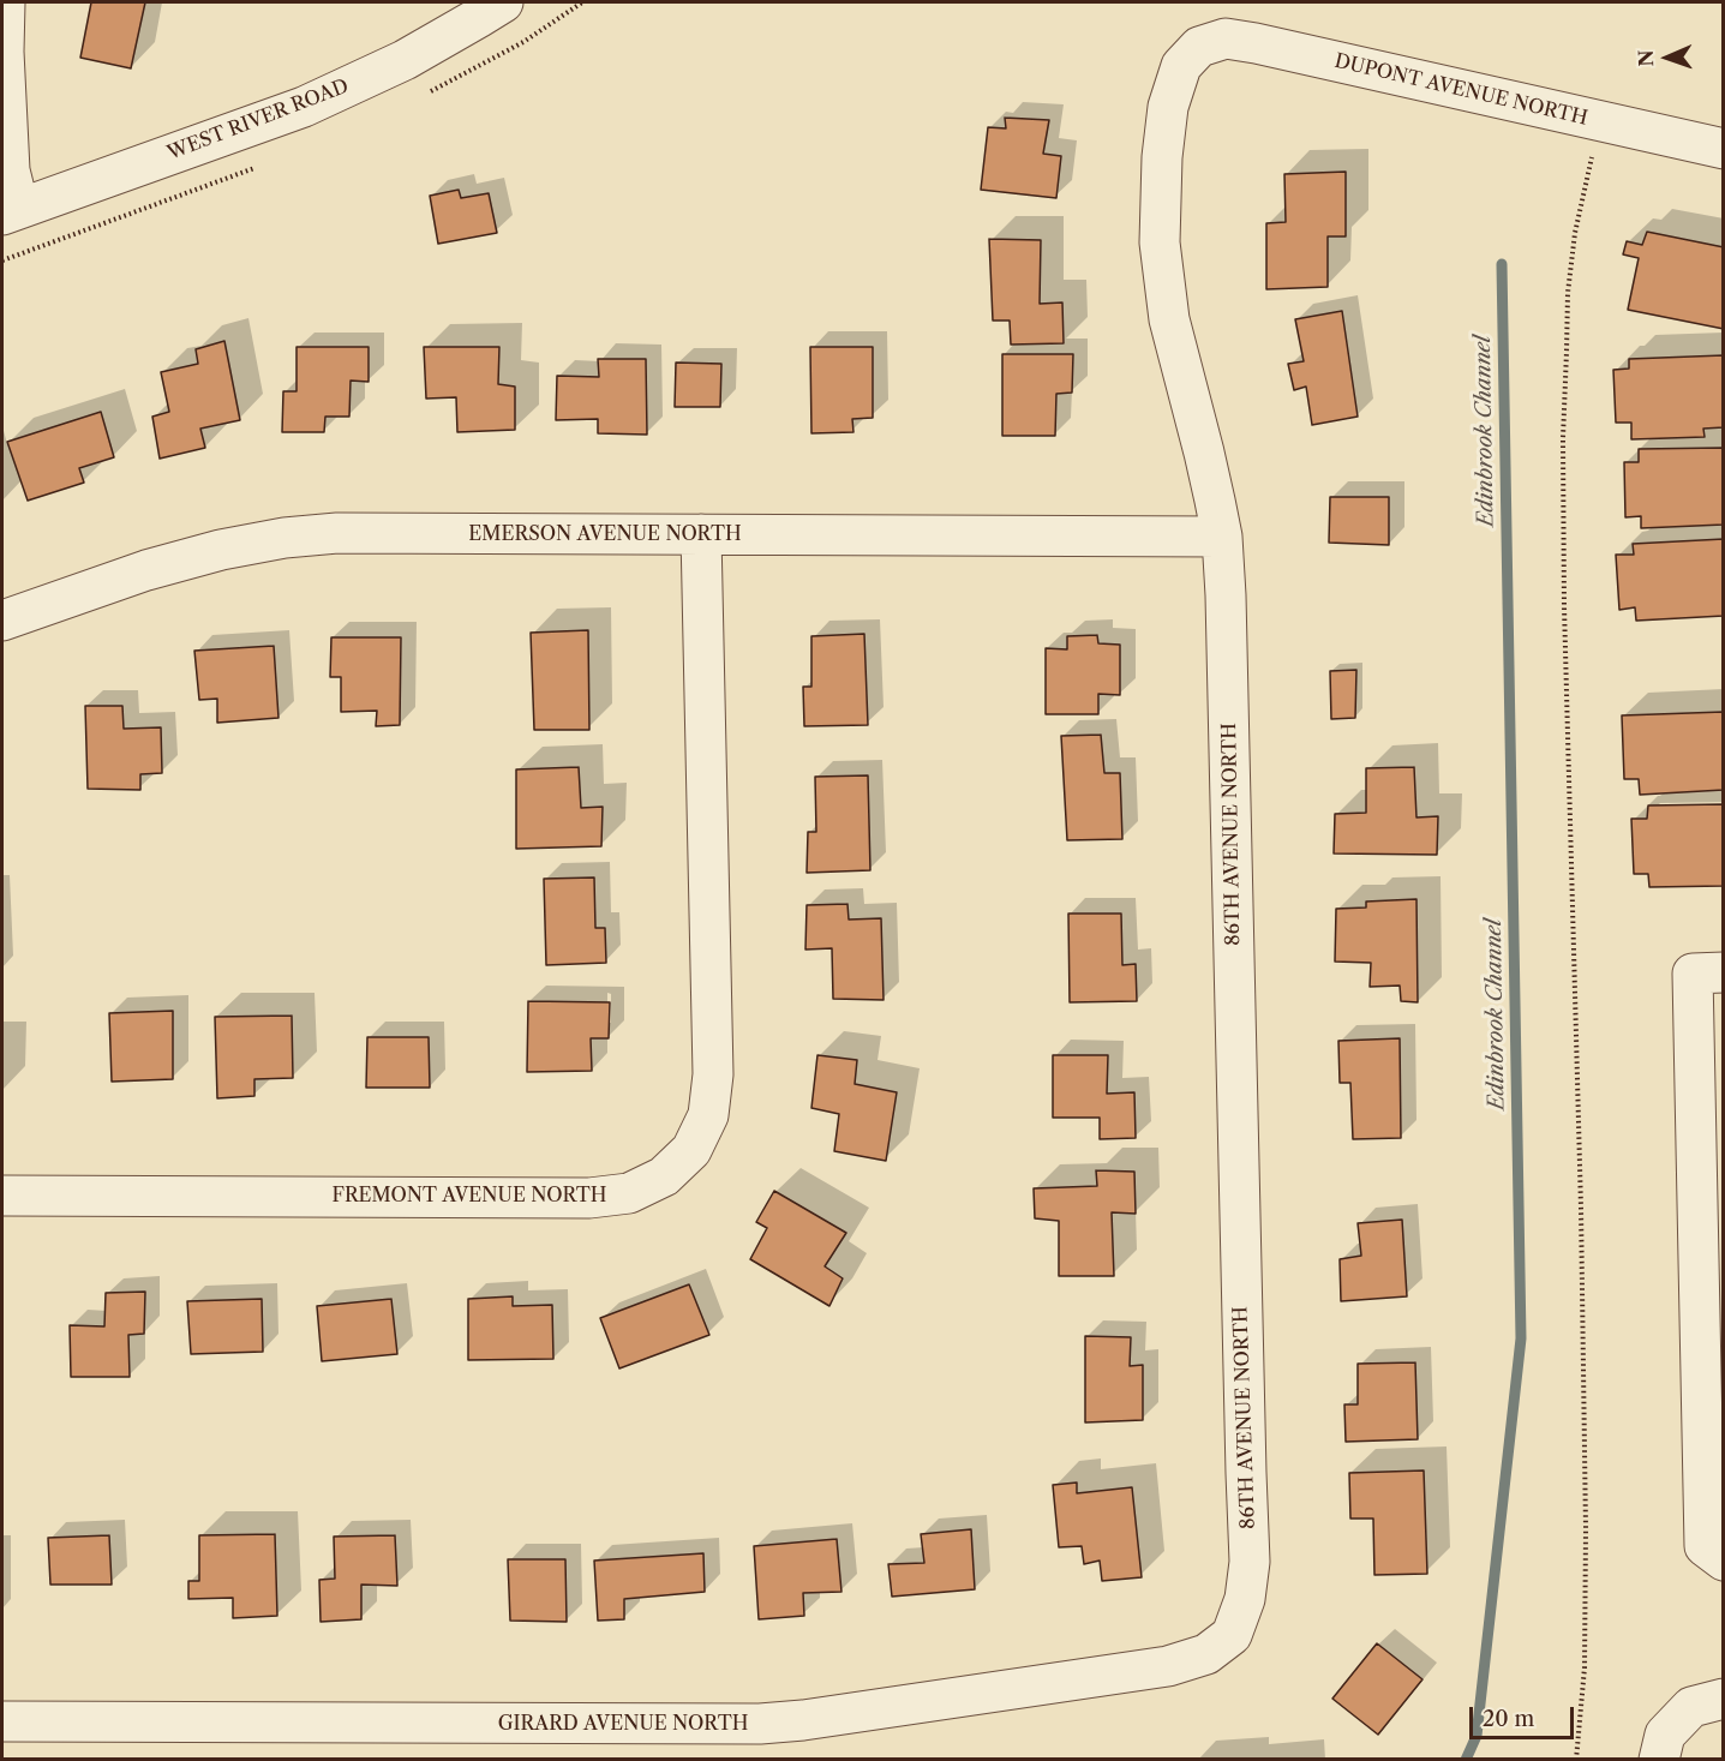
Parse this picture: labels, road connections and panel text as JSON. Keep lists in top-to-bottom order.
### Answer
{
  "streets": {
    "street": [
      "DUPONT AVENUE NORTH",
      "WEST RIVER ROAD",
      "EMERSON AVENUE NORTH",
      "86TH AVENUE NORTH",
      "FREMONT AVENUE NORTH",
      "GIRARD AVENUE NORTH"
    ]
  },
  "crossings": [
    ["DUPONT AVENUE NORTH", "86TH AVENUE NORTH"],
    ["EMERSON AVENUE NORTH", "86TH AVENUE NORTH"],
    ["EMERSON AVENUE NORTH", "FREMONT AVENUE NORTH"],
    ["86TH AVENUE NORTH", "GIRARD AVENUE NORTH"]
  ],
  "water": ["Edinbrook Channel"],
  "scale_bar": "20 m",
  "north": "left"
}
